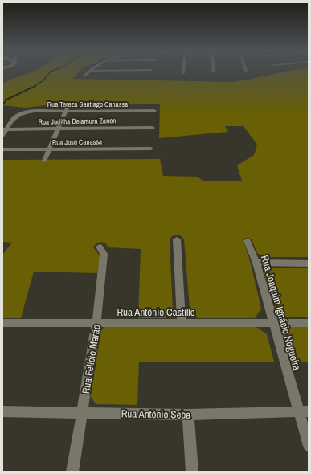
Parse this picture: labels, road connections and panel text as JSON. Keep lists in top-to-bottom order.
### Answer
{
  "streets": {
    "street": [
      "Rua Tereza Santiago Canassa",
      "Rua Juditha Delamura Zanon",
      "Rua José Canassa",
      "Rua Antônio Castillo",
      "Rua Joaquim Ignácio Nogueira",
      "Rua Felício Marão",
      "Rua Antônio Seba"
    ]
  },
  "crossings": [
    ["Rua Tereza Santiago Canassa", "Rua Juditha Delamura Zanon"],
    ["Rua Antônio Castillo", "Rua Joaquim Ignácio Nogueira"],
    ["Rua Antônio Castillo", "Rua Felício Marão"],
    ["Rua Joaquim Ignácio Nogueira", "Rua Antônio Seba"],
    ["Rua Felício Marão", "Rua Antônio Seba"]
  ]
}
